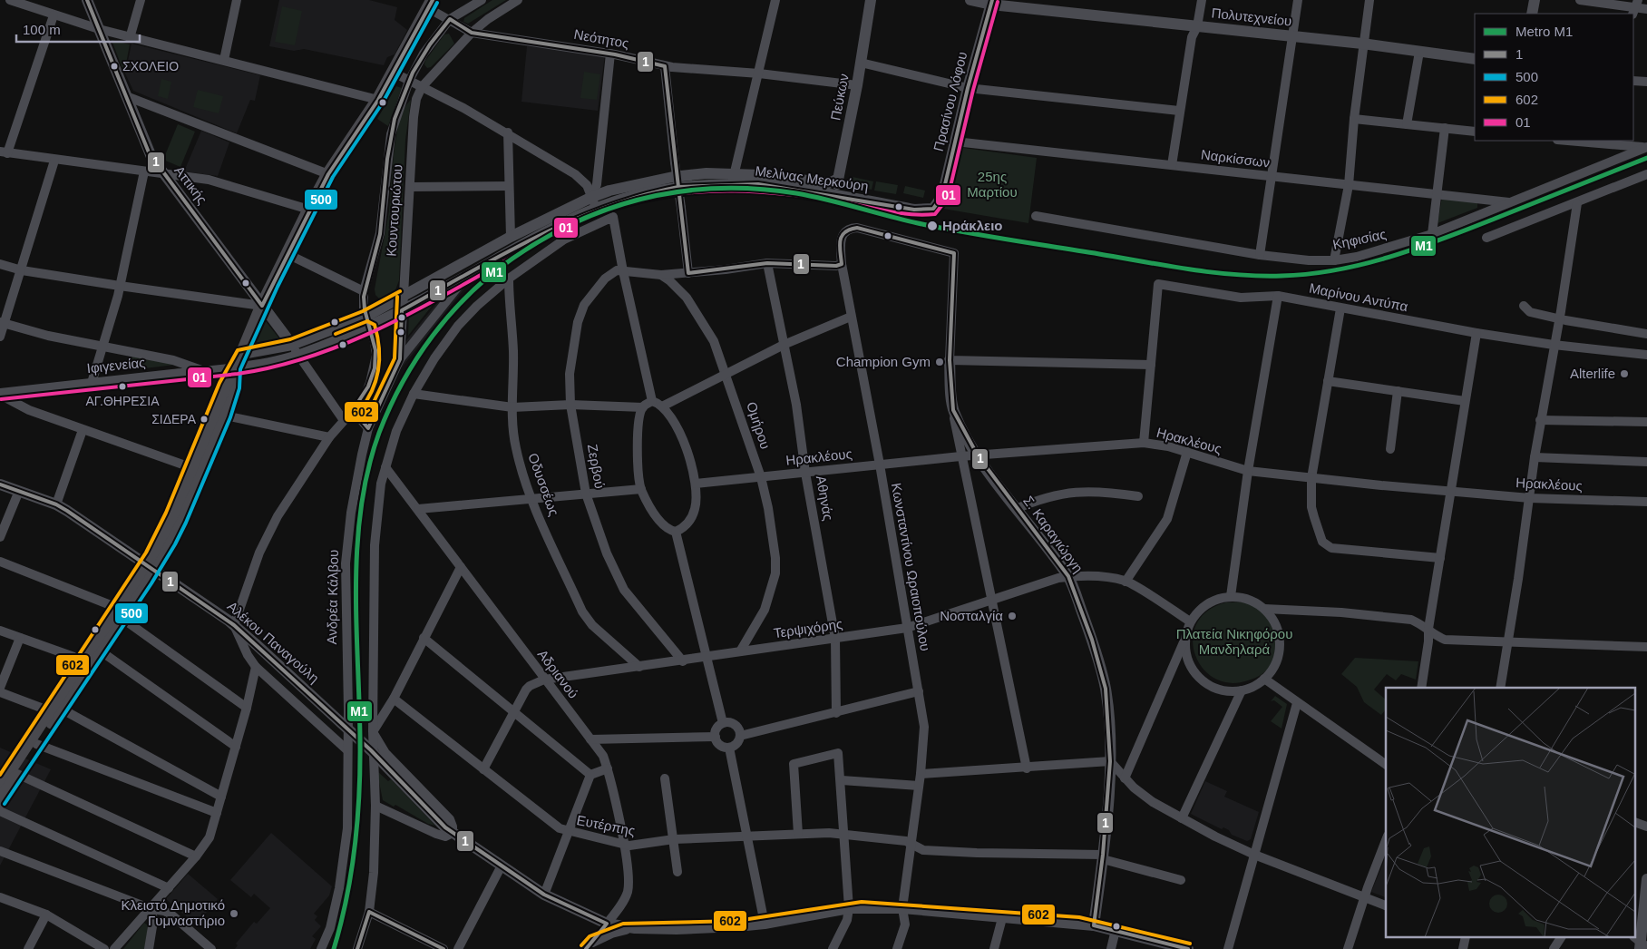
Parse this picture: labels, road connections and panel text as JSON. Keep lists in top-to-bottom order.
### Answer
{
  "streets": {
    "street": [
      "Πολυτεχνείου",
      "Νεότητος",
      "Πεύκων",
      "Πρασίνου Λόφου",
      "Ναρκίσσων",
      "Μελίνας Μερκούρη",
      "Αττικής",
      "Κουντουριώτου",
      "Κηφισίας",
      "Μαρίνου Αντύπα",
      "Ιφιγενείας",
      "Ομήρου",
      "Ηρακλέους",
      "Ζερβού",
      "Οδυσσέως",
      "Αθηνάς",
      "Σ. Καραγιώργη",
      "Κωνσταντίνου Ωραιοπούλου",
      "Ανδρέα Κάλβου",
      "Τερψιχόρης",
      "Αλέκου Παναγούλη",
      "Αδριανού",
      "Ευτέρπης"
    ]
  },
  "crossings": [
    ["Πολυτεχνείου", "Πρασίνου Λόφου"],
    ["Νεότητος", "Πεύκων"],
    ["Νεότητος", "Κουντουριώτου"],
    ["Πεύκων", "Μελίνας Μερκούρη"],
    ["Πρασίνου Λόφου", "Ναρκίσσων"],
    ["Πρασίνου Λόφου", "Μελίνας Μερκούρη"],
    ["Ναρκίσσων", "Κηφισίας"],
    ["Μελίνας Μερκούρη", "Αττικής"],
    ["Μελίνας Μερκούρη", "Κουντουριώτου"],
    ["Μελίνας Μερκούρη", "Ιφιγενείας"],
    ["Μελίνας Μερκούρη", "Ανδρέα Κάλβου"],
    ["Κουντουριώτου", "Ανδρέα Κάλβου"],
    ["Κουντουριώτου", "Αλέκου Παναγούλη"],
    ["Ομήρου", "Ηρακλέους"],
    ["Ομήρου", "Τερψιχόρης"],
    ["Ηρακλέους", "Αθηνάς"],
    ["Ηρακλέους", "Σ. Καραγιώργη"],
    ["Ηρακλέους", "Κωνσταντίνου Ωραιοπούλου"],
    ["Ζερβού", "Τερψιχόρης"],
    ["Οδυσσέως", "Τερψιχόρης"],
    ["Αθηνάς", "Τερψιχόρης"],
    ["Σ. Καραγιώργη", "Κωνσταντίνου Ωραιοπούλου"],
    ["Σ. Καραγιώργη", "Τερψιχόρης"],
    ["Σ. Καραγιώργη", "Αλέκου Παναγούλη"],
    ["Σ. Καραγιώργη", "Ευτέρπης"],
    ["Κωνσταντίνου Ωραιοπούλου", "Τερψιχόρης"],
    ["Κωνσταντίνου Ωραιοπούλου", "Αλέκου Παναγούλη"],
    ["Κωνσταντίνου Ωραιοπούλου", "Ευτέρπης"],
    ["Τερψιχόρης", "Αδριανού"],
    ["Αλέκου Παναγούλη", "Αδριανού"],
    ["Αδριανού", "Ευτέρπης"]
  ],
  "parks": ["25ης Μαρτίου", "Πλατεία Νικηφόρου Μανδηλαρά"],
  "places": [
    "ΣΧΟΛΕΙΟ",
    "Ηράκλειο",
    "Champion Gym",
    "Alterlife",
    "ΑΓ.ΘΗΡΕΣΙΑ",
    "ΣΙΔΕΡΑ",
    "Νοσταλγία",
    "Κλειστό Δημοτικό Γυμναστήριο"
  ],
  "lines": [
    "transit line 1",
    "transit line 01",
    "transit line 500",
    "metro line Μ1",
    "transit line 602"
  ],
  "legend": [
    "Metro Μ1",
    "1",
    "500",
    "602",
    "01"
  ],
  "scale_bar": "100 m"
}
